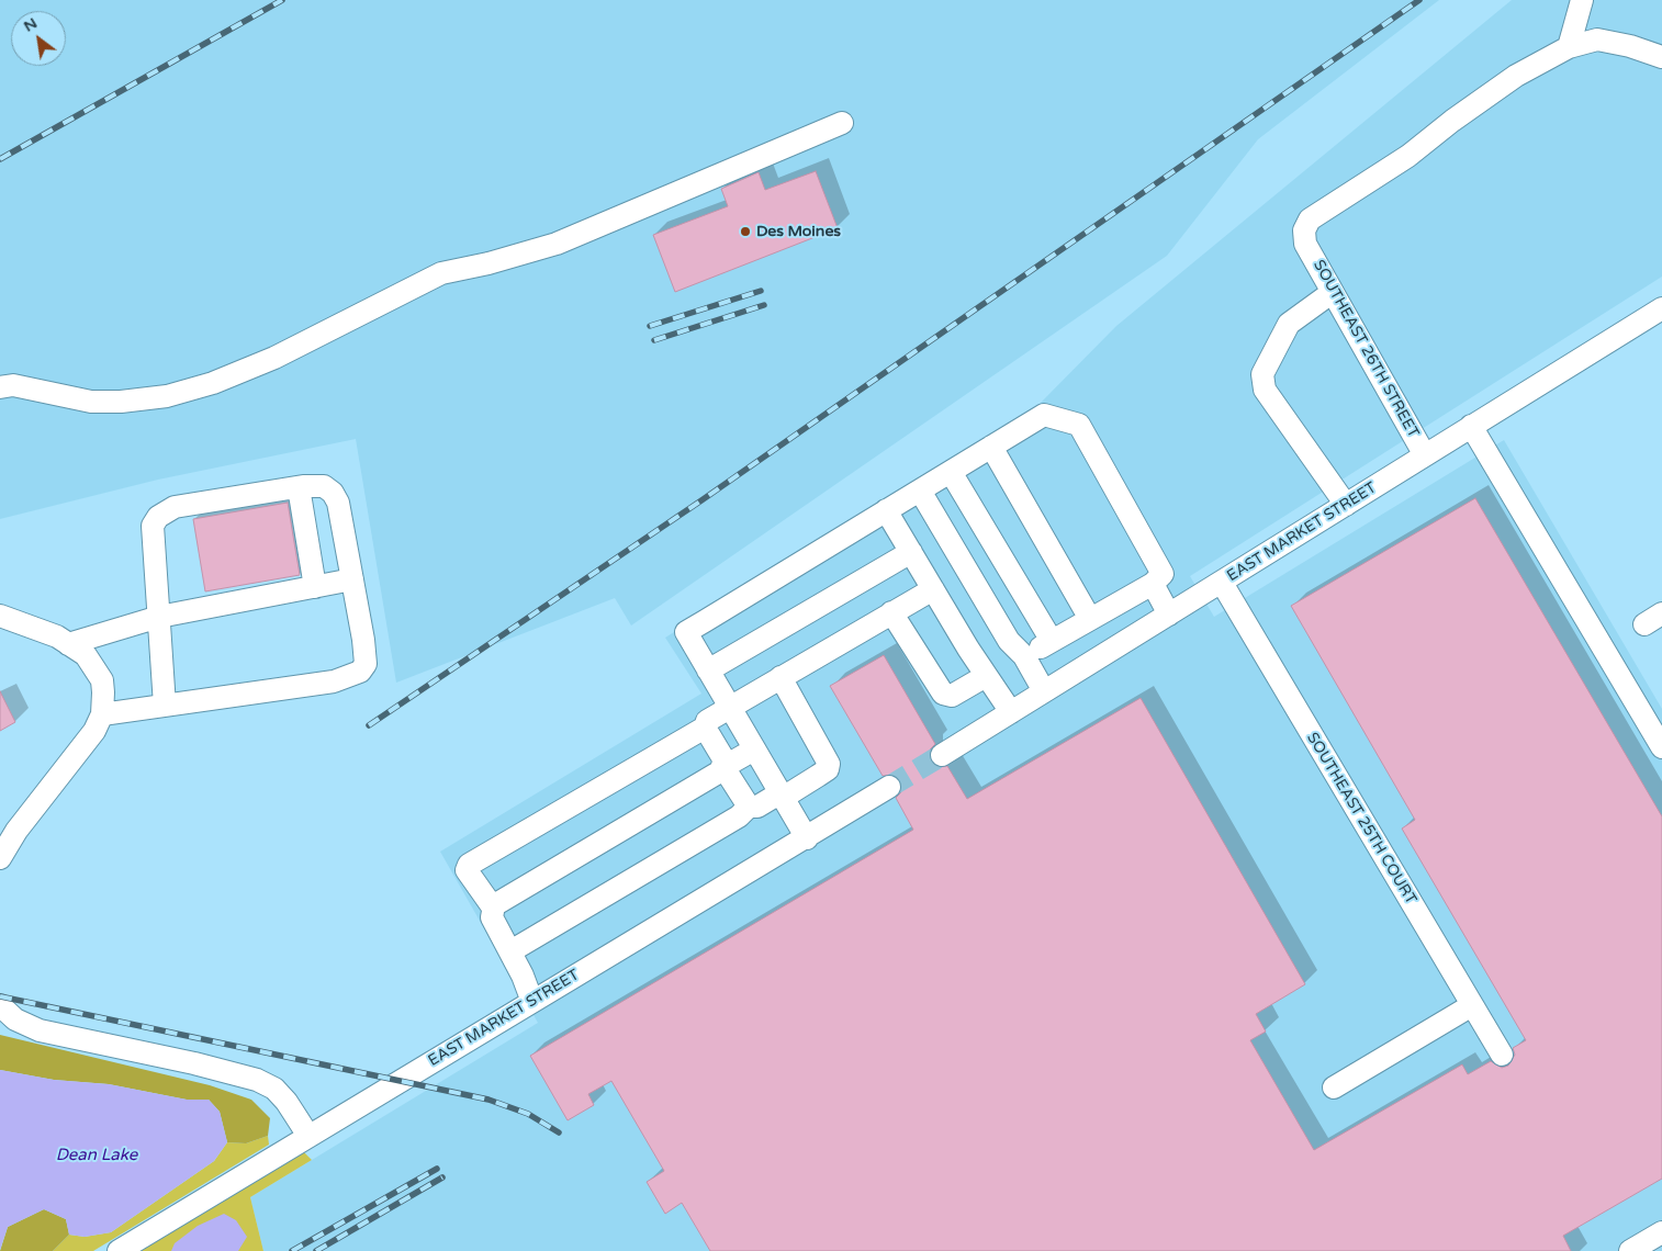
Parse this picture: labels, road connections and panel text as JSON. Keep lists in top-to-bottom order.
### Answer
{
  "streets": {
    "street": ["SOUTHEAST 26TH STREET", "EAST MARKET STREET", "SOUTHEAST 25TH COURT"]
  },
  "crossings": [
    ["SOUTHEAST 26TH STREET", "EAST MARKET STREET"],
    ["EAST MARKET STREET", "SOUTHEAST 25TH COURT"]
  ],
  "water": ["Dean Lake"],
  "places": ["Des Moines"],
  "north": "top left"
}
